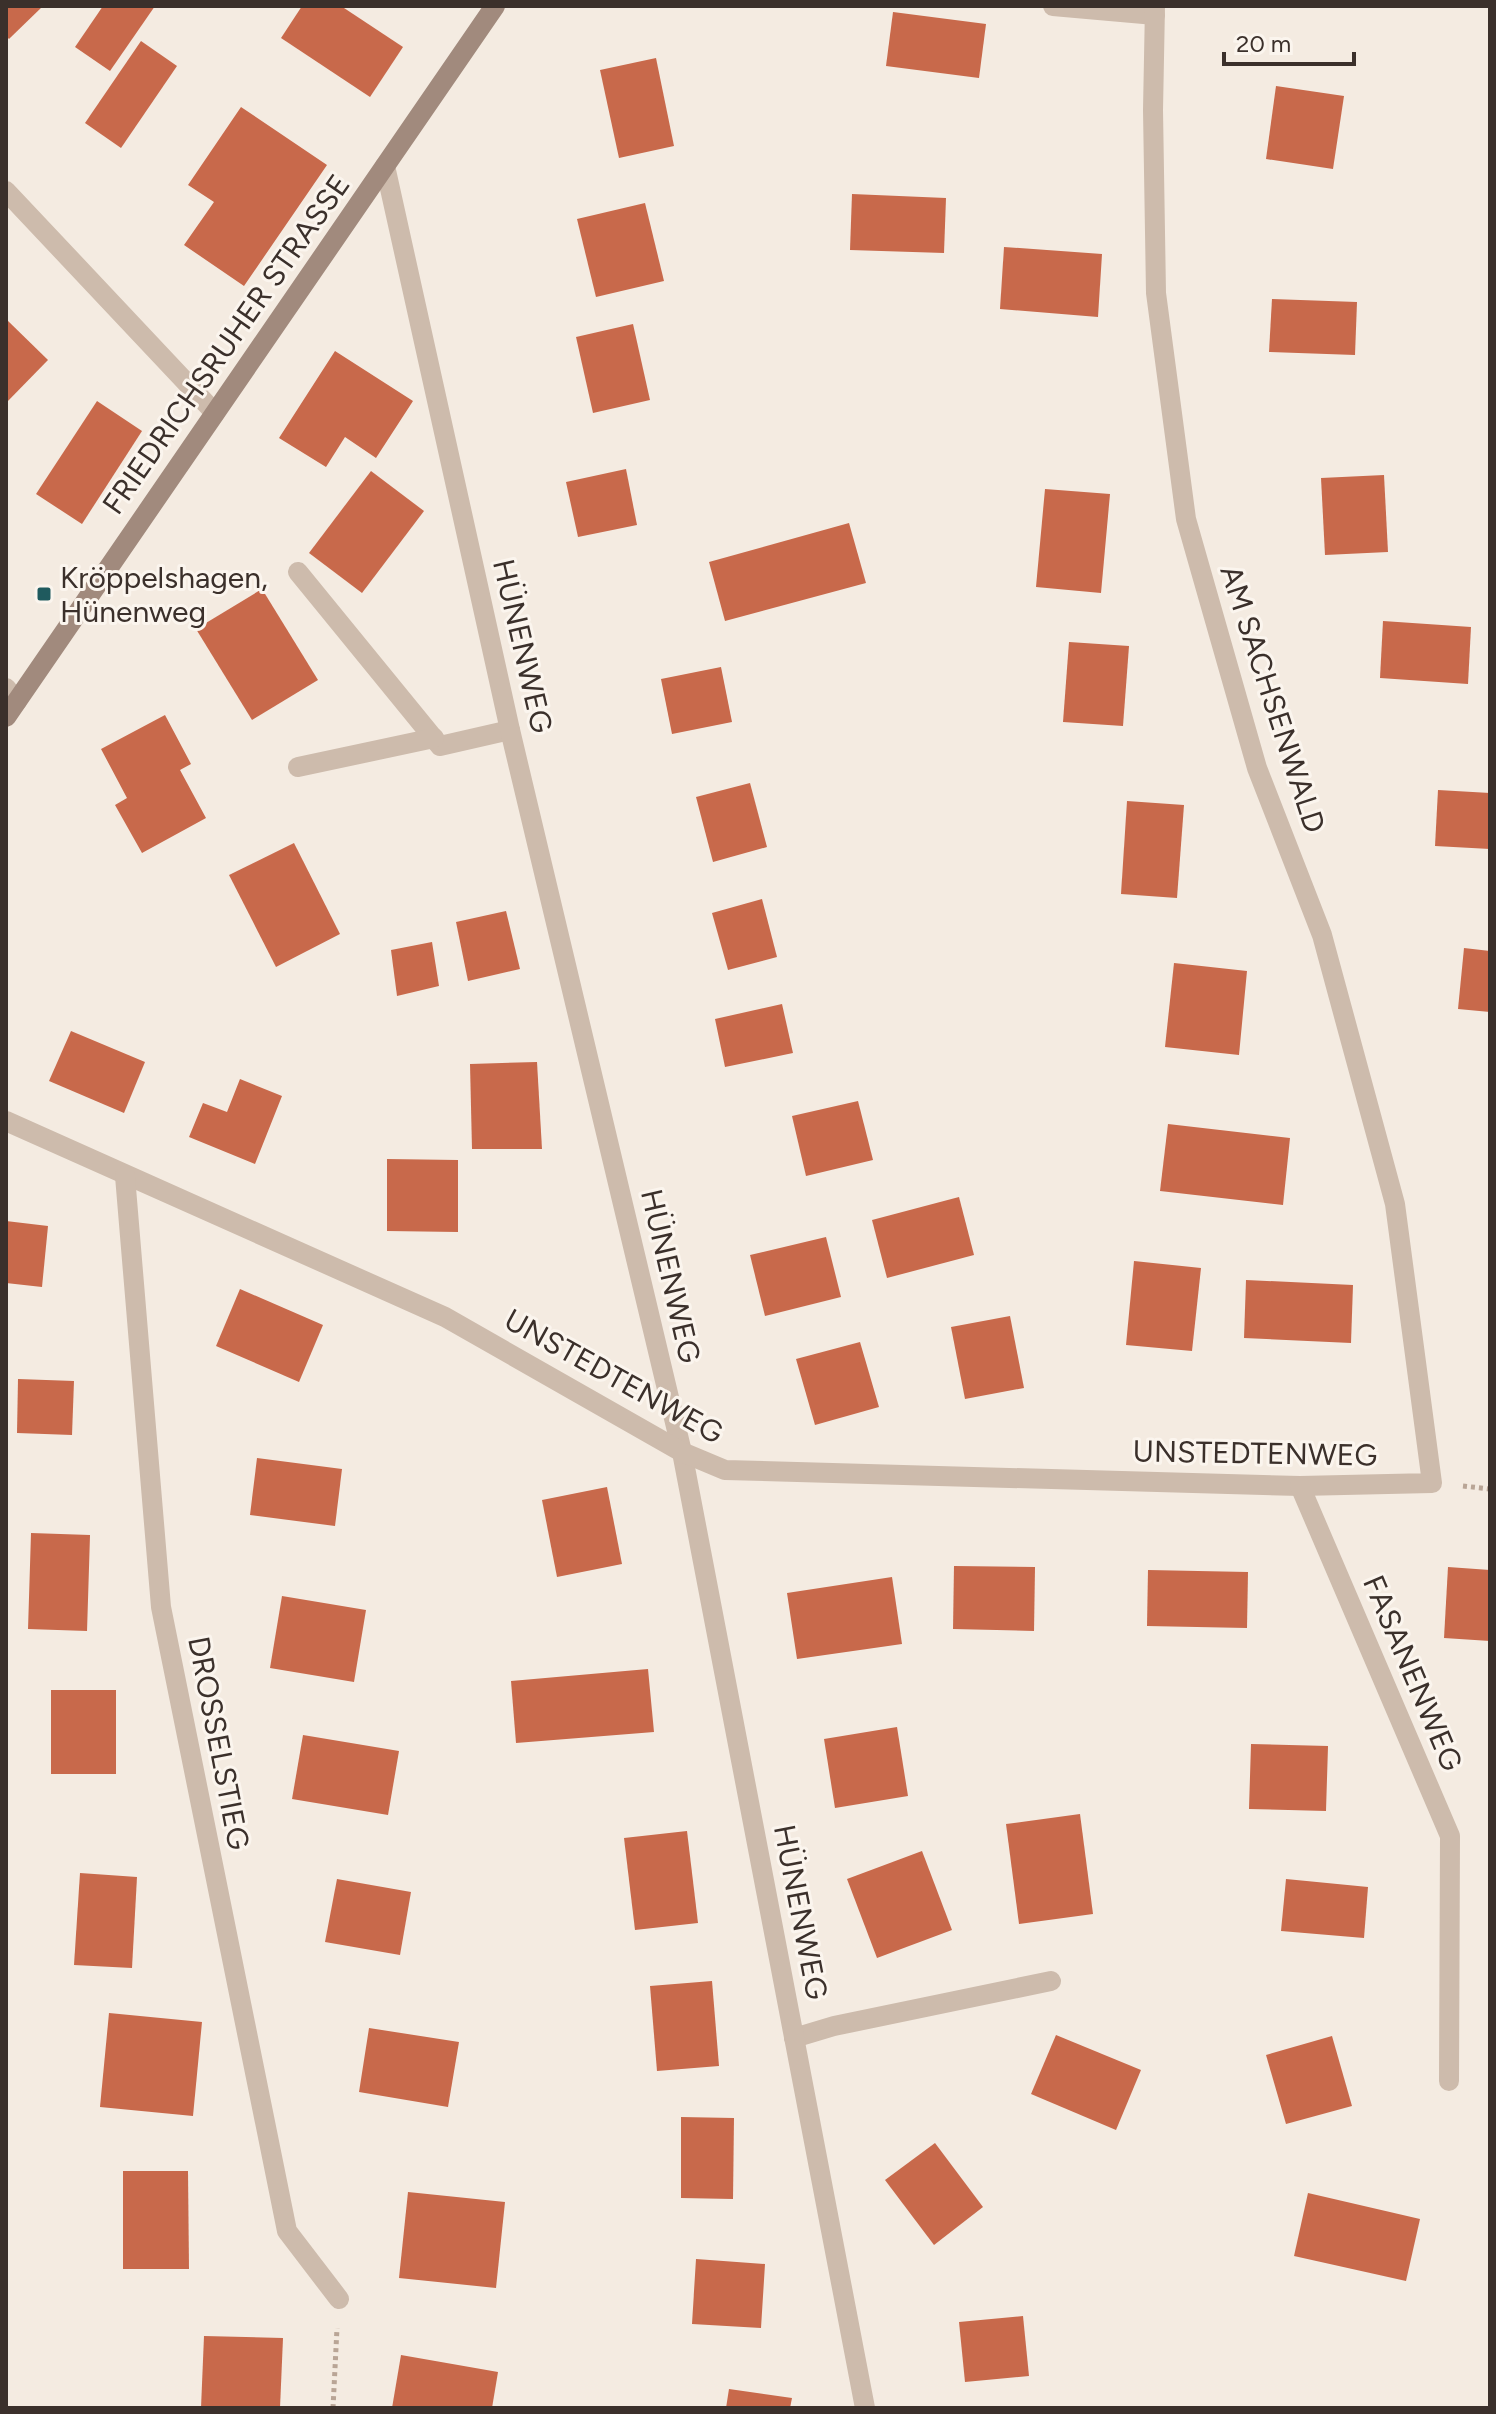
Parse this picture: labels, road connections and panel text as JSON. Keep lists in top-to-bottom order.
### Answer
{
  "streets": {
    "main road": ["FRIEDRICHSRUHER STRASSE"],
    "street": [
      "HÜNENWEG",
      "AM SACHSENWALD",
      "UNSTEDTENWEG",
      "FASANENWEG",
      "DROSSELSTIEG"
    ]
  },
  "crossings": [
    ["FRIEDRICHSRUHER STRASSE", "HÜNENWEG"],
    ["HÜNENWEG", "UNSTEDTENWEG"],
    ["AM SACHSENWALD", "UNSTEDTENWEG"],
    ["UNSTEDTENWEG", "FASANENWEG"],
    ["UNSTEDTENWEG", "DROSSELSTIEG"]
  ],
  "places": {
    "transit": ["Kröppelshagen, Hünenweg"]
  },
  "scale_bar": "20 m"
}
